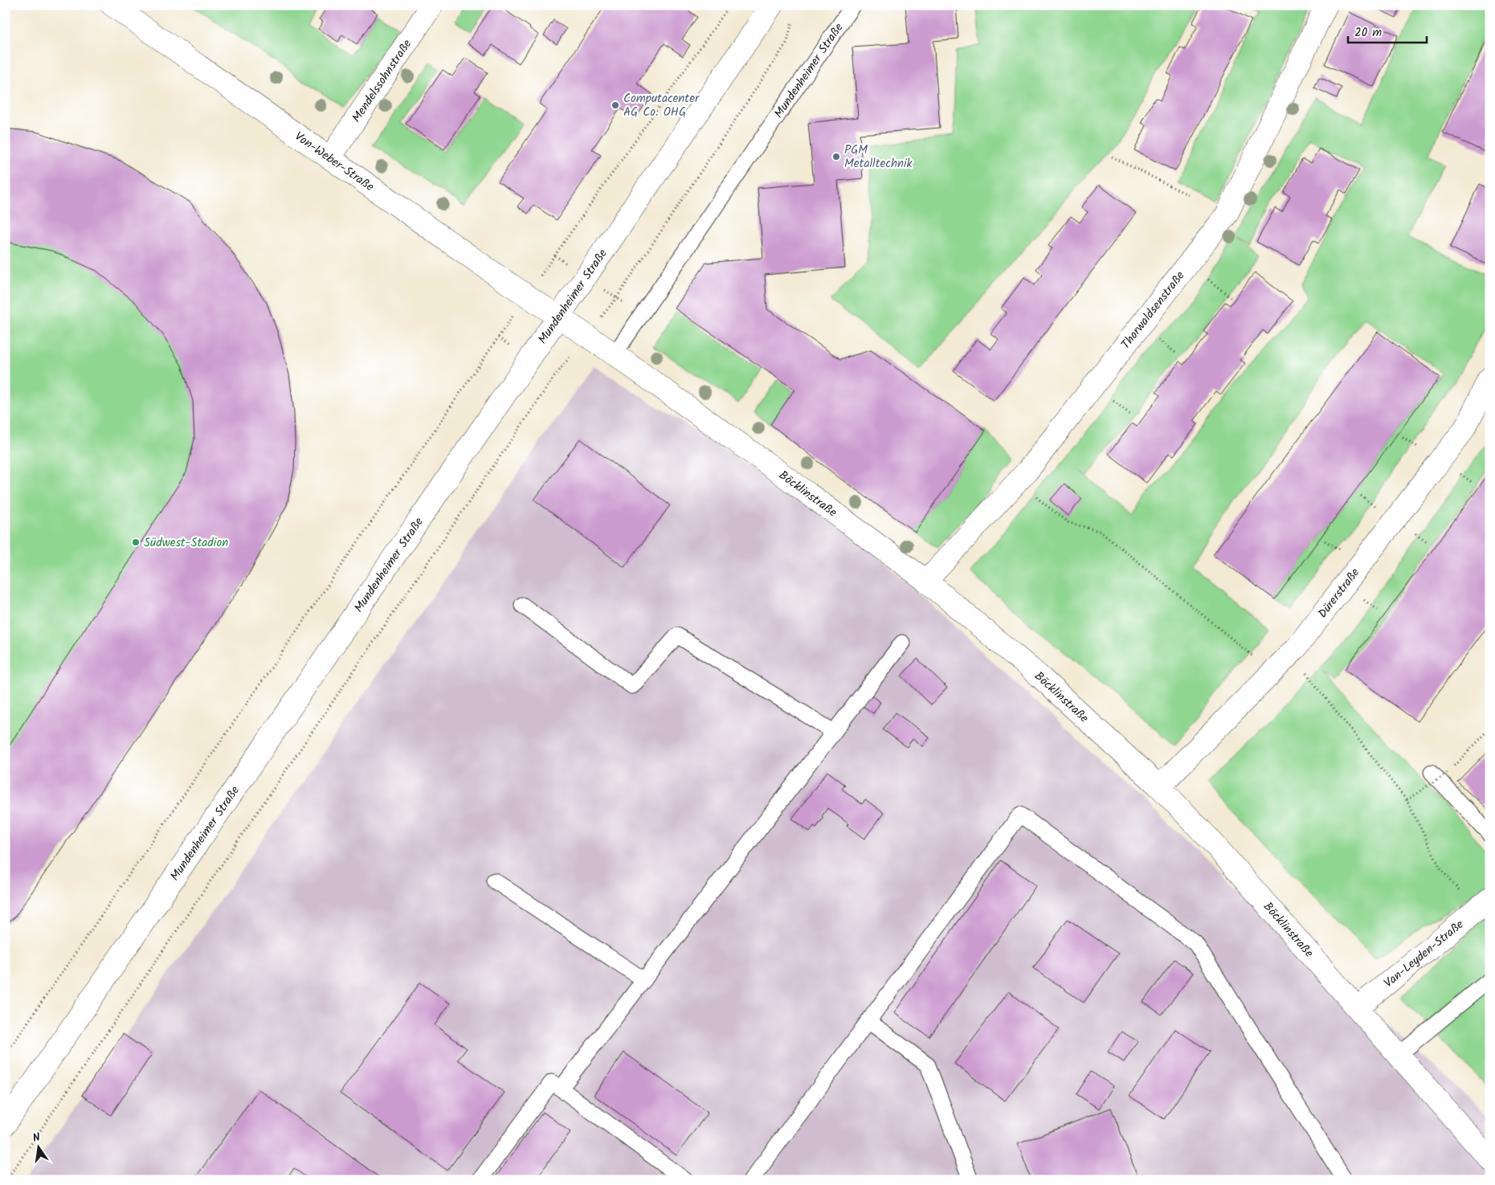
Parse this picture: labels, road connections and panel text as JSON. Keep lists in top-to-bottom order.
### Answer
{
  "streets": {
    "street": [
      "Mundenheimer Straße",
      "Mendelssohnstraße",
      "Von-Weber-Straße",
      "Thorwaldsenstraße",
      "Böcklinstraße",
      "Dürerstraße",
      "Van-Leyden-Straße"
    ]
  },
  "crossings": [
    ["Mundenheimer Straße", "Von-Weber-Straße"],
    ["Mundenheimer Straße", "Böcklinstraße"],
    ["Mendelssohnstraße", "Von-Weber-Straße"],
    ["Von-Weber-Straße", "Böcklinstraße"],
    ["Thorwaldsenstraße", "Böcklinstraße"],
    ["Böcklinstraße", "Dürerstraße"],
    ["Böcklinstraße", "Van-Leyden-Straße"]
  ],
  "places": ["Computacenter AG Co. OHG", "PGM Metalltechnik", "Südwest-Stadion"],
  "scale_bar": "20 m",
  "north": "top"
}
